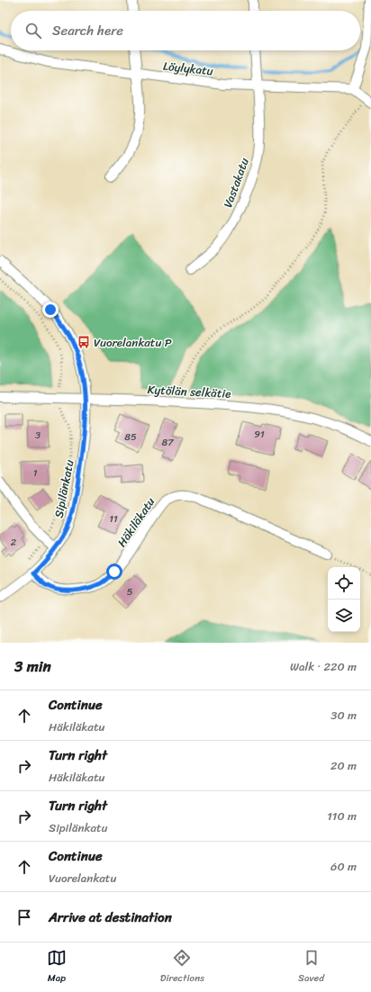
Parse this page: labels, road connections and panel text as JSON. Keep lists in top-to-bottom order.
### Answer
{
  "streets": {
    "street": [
      "Löylykatu",
      "Vastakatu",
      "Kytölän selkätie",
      "Sipilänkatu",
      "Häkiläkatu"
    ]
  },
  "crossings": [
    ["Löylykatu", "Vastakatu"],
    ["Kytölän selkätie", "Sipilänkatu"],
    ["Sipilänkatu", "Häkiläkatu"]
  ],
  "places": {
    "bus stop": ["Vuorelankatu P"]
  },
  "house_numbers": [
    "91",
    "3",
    "85",
    "87",
    "1",
    "11",
    "2",
    "5"
  ],
  "page": {
    "search": "Search here",
    "heading": ["3 min", "Walk · 220 m"],
    "list": [
      ["Continue", "Häkiläkatu", "30 m"],
      ["Turn right", "Häkiläkatu", "20 m"],
      ["Turn right", "Sipilänkatu", "110 m"],
      ["Continue", "Vuorelankatu", "60 m"],
      "Arrive at destination"
    ],
    "nav": ["Map", "Directions", "Saved"]
  }
}
